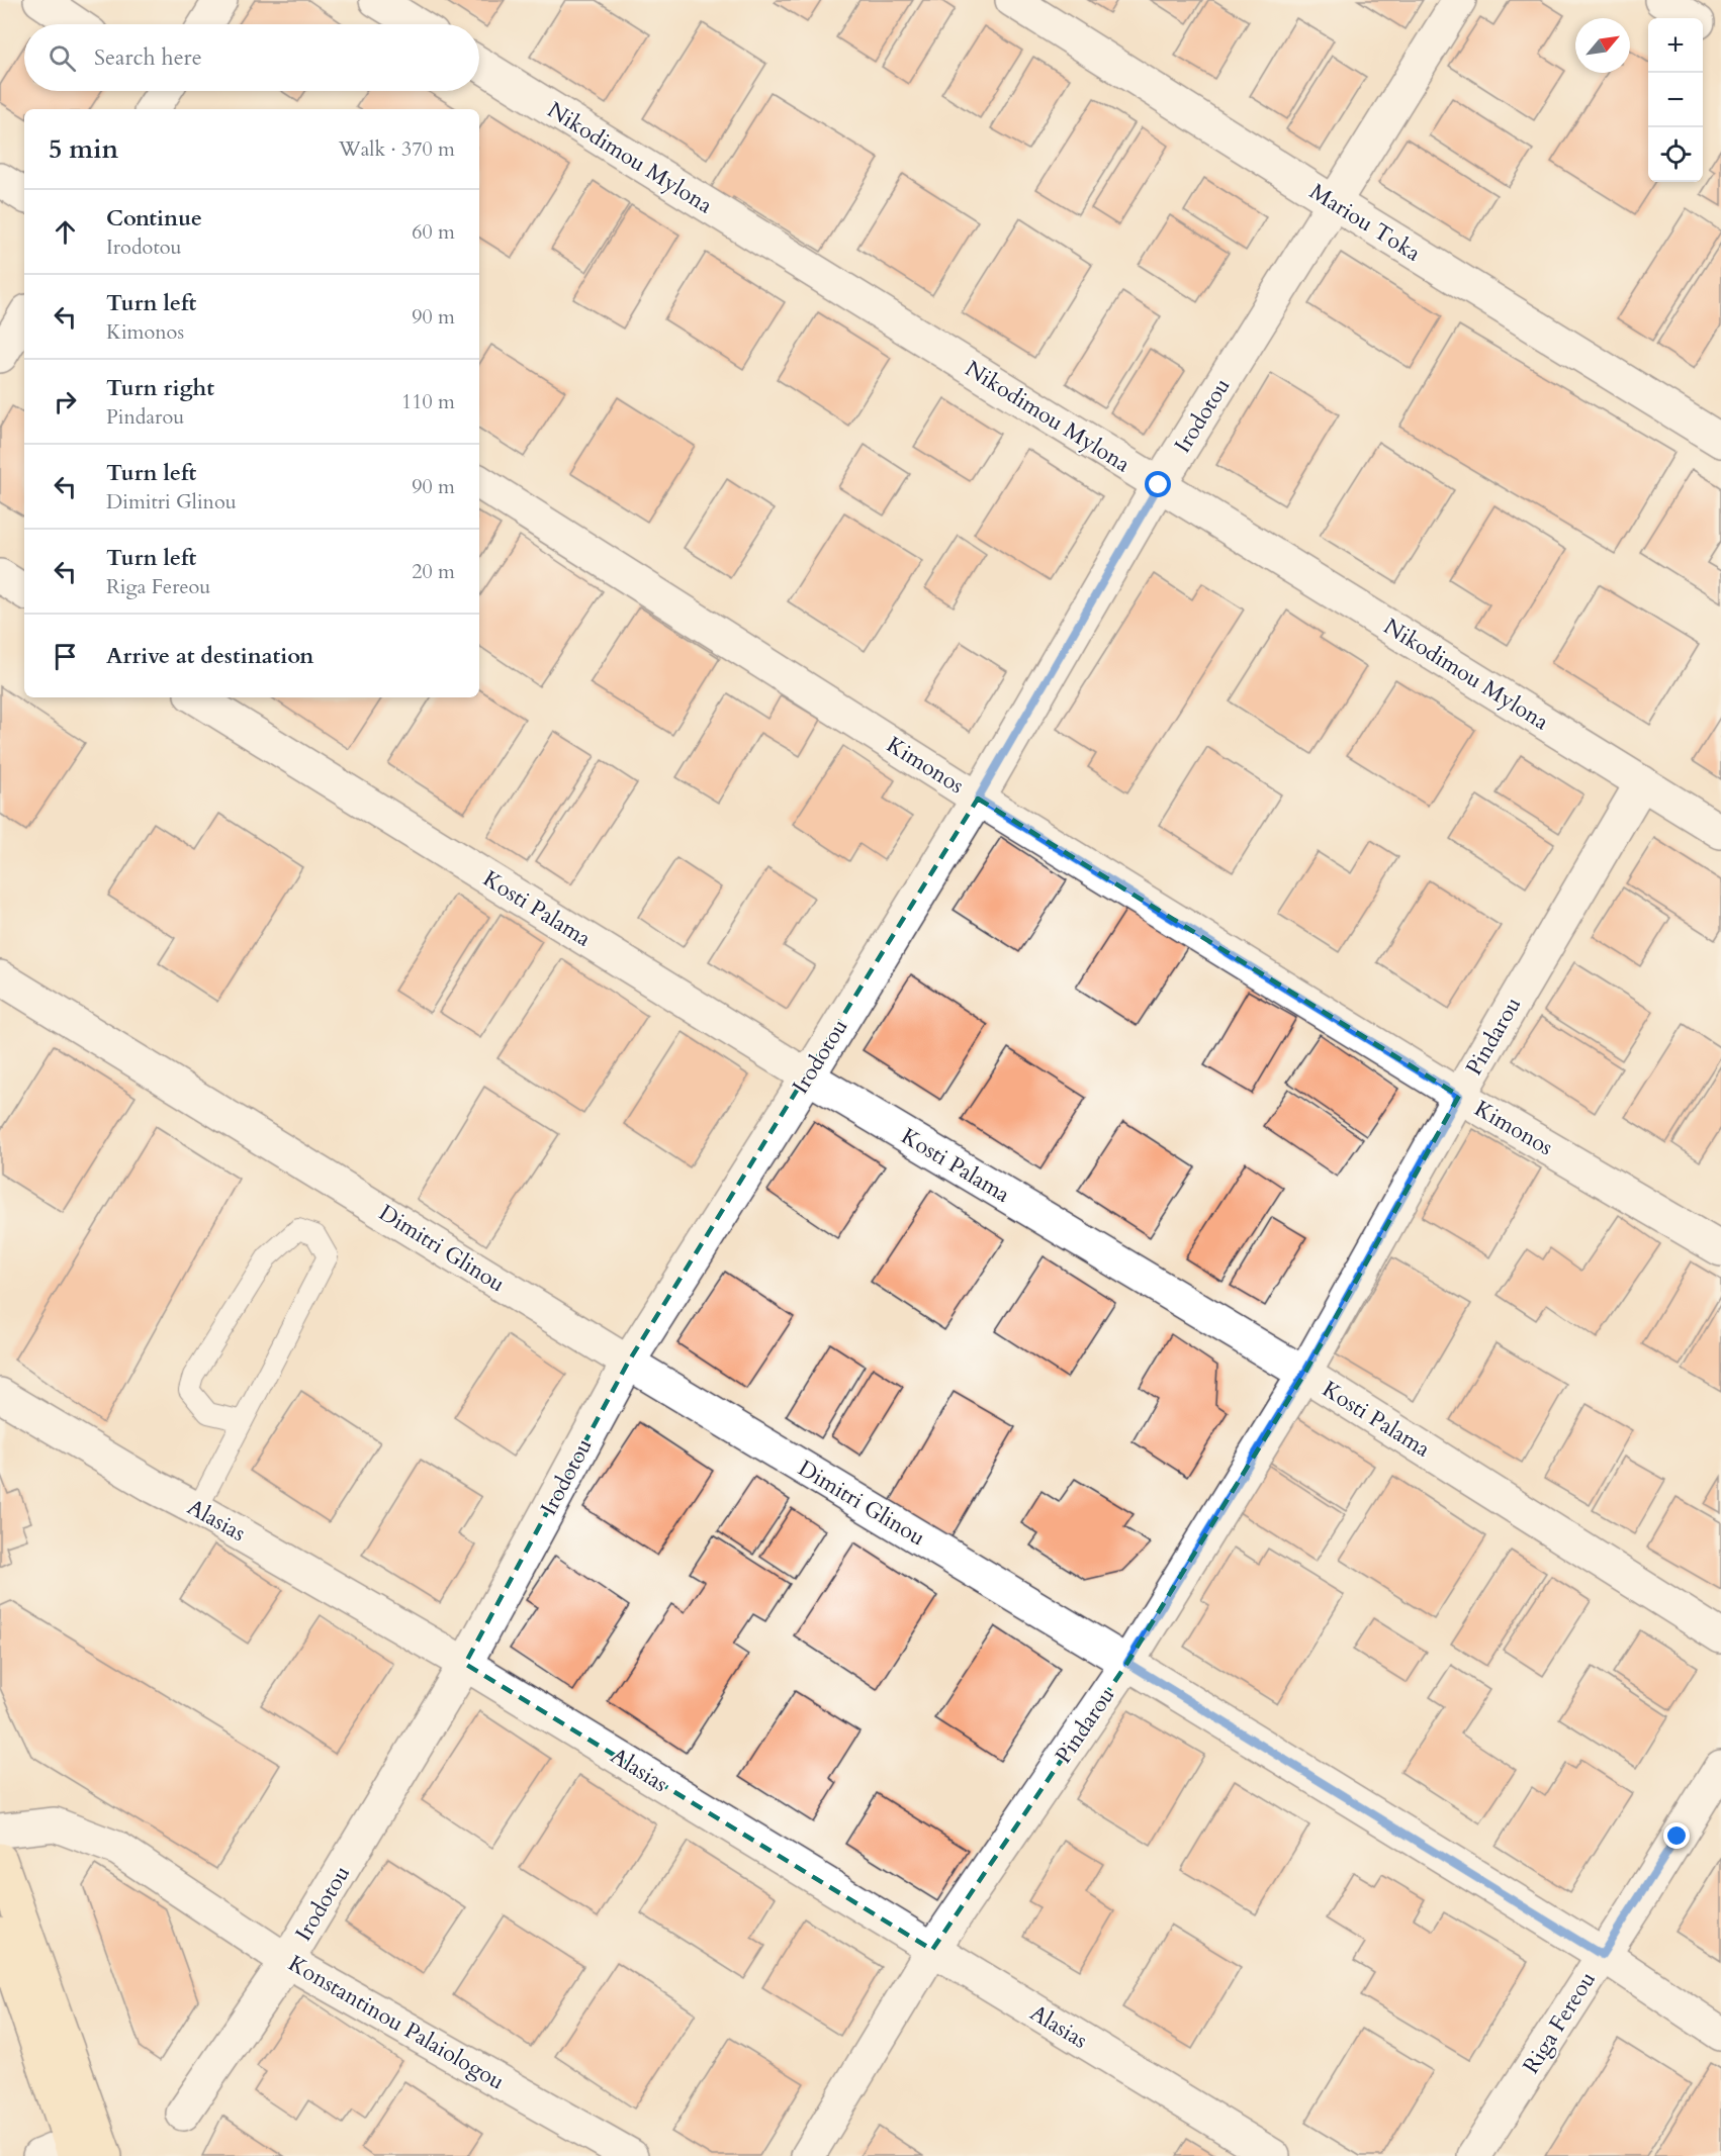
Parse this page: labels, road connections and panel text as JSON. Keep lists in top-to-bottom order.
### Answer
{
  "streets": {
    "street": [
      "Nikodimou Mylona",
      "Mariou Toka",
      "Irodotou",
      "Kimonos",
      "Kosti Palama",
      "Pindarou",
      "Dimitri Glinou",
      "Alasias",
      "Konstantinou Palaiologou",
      "Riga Fereou"
    ]
  },
  "crossings": [
    ["Nikodimou Mylona", "Irodotou"],
    ["Nikodimou Mylona", "Pindarou"],
    ["Mariou Toka", "Irodotou"],
    ["Irodotou", "Kimonos"],
    ["Irodotou", "Kosti Palama"],
    ["Irodotou", "Dimitri Glinou"],
    ["Irodotou", "Alasias"],
    ["Irodotou", "Konstantinou Palaiologou"],
    ["Kimonos", "Pindarou"],
    ["Kosti Palama", "Pindarou"],
    ["Pindarou", "Dimitri Glinou"],
    ["Pindarou", "Alasias"],
    ["Dimitri Glinou", "Riga Fereou"]
  ],
  "north": "top right",
  "page": {
    "map_buttons": ["+", "−"],
    "search": "Search here",
    "heading": ["5 min", "Walk · 370 m"],
    "list": [
      ["Continue", "Irodotou", "60 m"],
      ["Turn left", "Kimonos", "90 m"],
      ["Turn right", "Pindarou", "110 m"],
      ["Turn left", "Dimitri Glinou", "90 m"],
      ["Turn left", "Riga Fereou", "20 m"],
      "Arrive at destination"
    ]
  }
}
